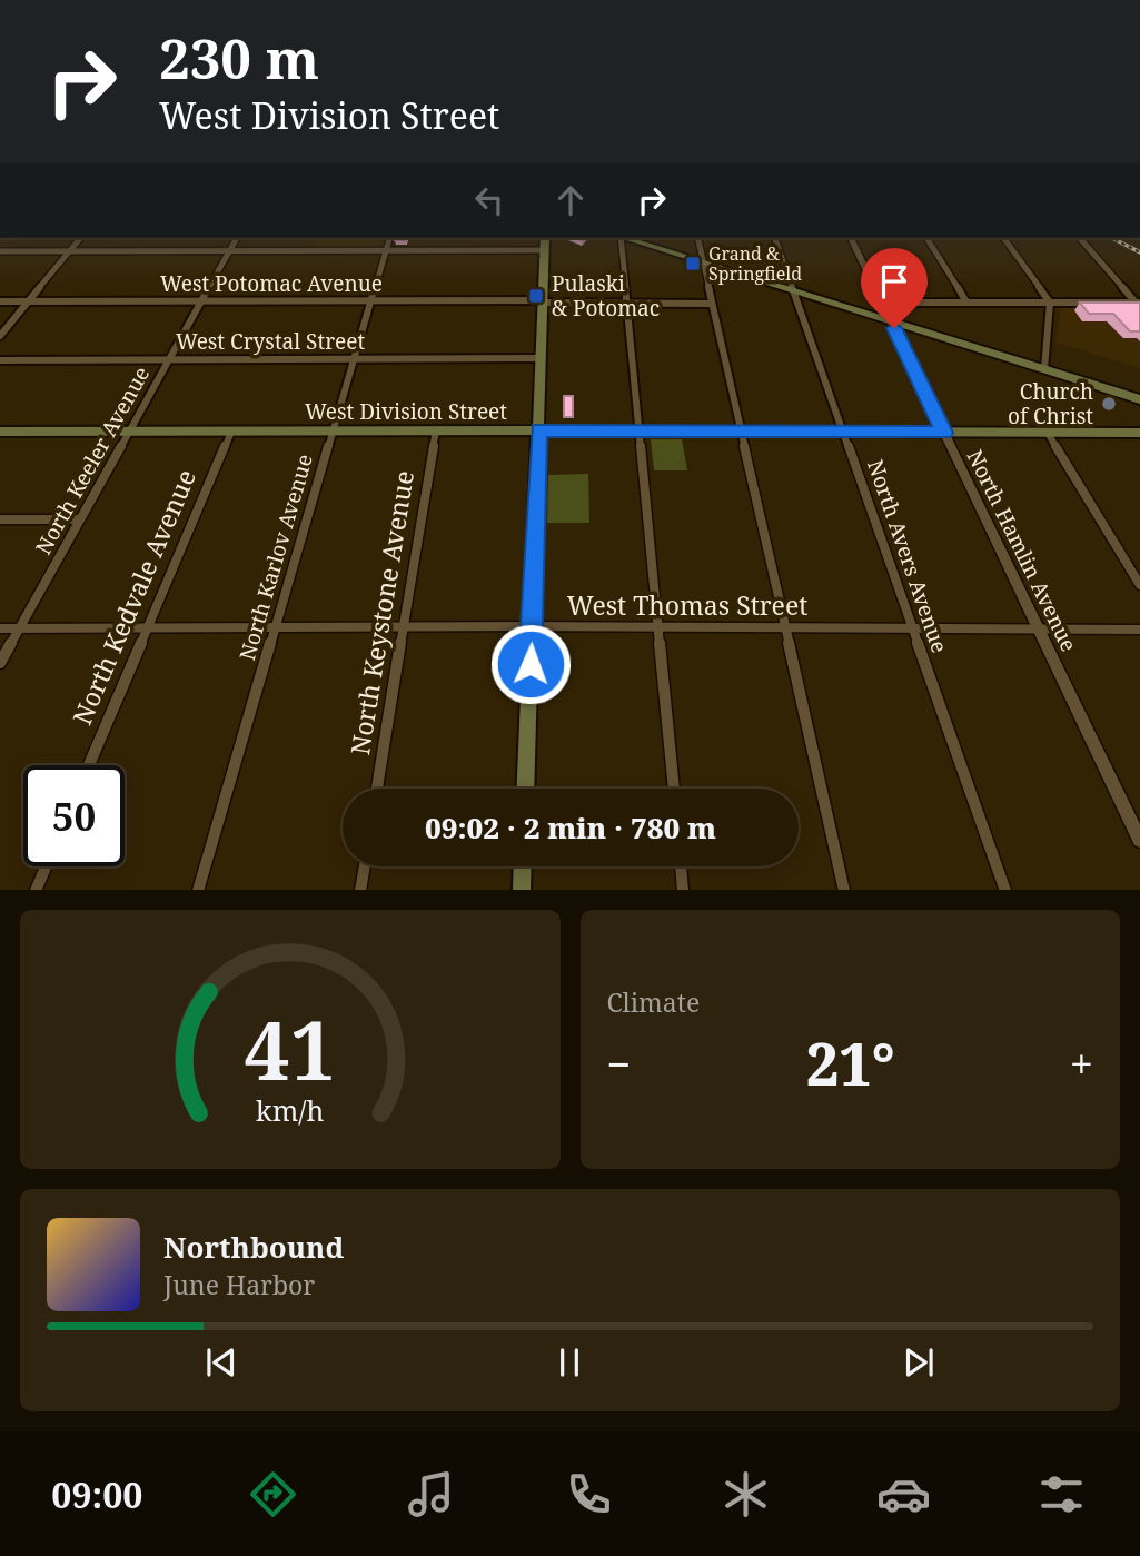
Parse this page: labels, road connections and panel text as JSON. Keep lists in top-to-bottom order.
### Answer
{
  "streets": {
    "main road": ["West Division Street"],
    "street": [
      "West Potomac Avenue",
      "West Crystal Street",
      "North Keeler Avenue",
      "North Hamlin Avenue",
      "North Avers Avenue",
      "North Karlov Avenue",
      "North Kedvale Avenue",
      "West Thomas Street",
      "North Keystone Avenue"
    ]
  },
  "crossings": [
    ["West Potomac Avenue", "North Keeler Avenue"],
    ["West Potomac Avenue", "North Karlov Avenue"],
    ["West Crystal Street", "North Keeler Avenue"],
    ["West Crystal Street", "North Karlov Avenue"],
    ["West Division Street", "North Keeler Avenue"],
    ["West Division Street", "North Hamlin Avenue"],
    ["West Division Street", "North Avers Avenue"],
    ["West Division Street", "North Karlov Avenue"],
    ["West Division Street", "North Kedvale Avenue"],
    ["West Division Street", "North Keystone Avenue"],
    ["North Keeler Avenue", "West Thomas Street"],
    ["North Hamlin Avenue", "West Thomas Street"],
    ["North Avers Avenue", "West Thomas Street"],
    ["North Karlov Avenue", "West Thomas Street"],
    ["North Kedvale Avenue", "West Thomas Street"],
    ["West Thomas Street", "North Keystone Avenue"]
  ],
  "places": {
    "transit": ["Grand & Springfield", "Pulaski & Potomac"],
    "other": ["Church of Christ"]
  },
  "page": {
    "turn": ["230 m", "West Division Street"],
    "limit": "50",
    "trip": "09:02 · 2 min · 780 m",
    "tile": "Climate",
    "heat": ["−", "21°", "+"],
    "song": ["Northbound", "June Harbor"],
    "tabs": "09:00",
    "gauge": ["41", "km/h"]
  }
}
